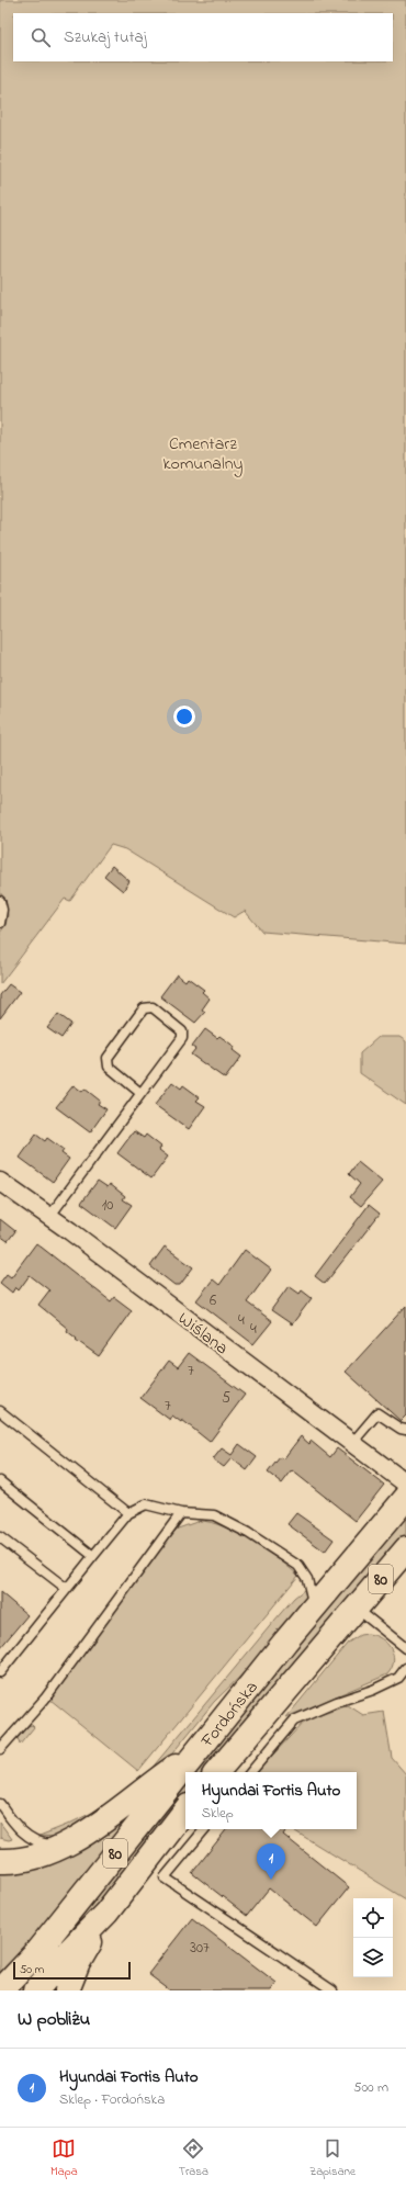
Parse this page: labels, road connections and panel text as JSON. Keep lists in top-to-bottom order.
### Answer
{
  "streets": {
    "main road": ["80", "Fordońska"],
    "street": ["Wiślana"]
  },
  "parks": ["Cmentarz komunalny"],
  "house_numbers": [
    "10",
    "6",
    "4",
    "4",
    "7",
    "5",
    "7",
    "307"
  ],
  "scale_bar": "50 m",
  "page": {
    "search": "Szukaj tutaj",
    "popup": ["Hyundai Fortis Auto", "Sklep"],
    "pins": "1",
    "scale": "50 m",
    "heading": "W pobliżu",
    "list": [
      {
        "mark": "1",
        "name": "Hyundai Fortis Auto",
        "note": "Sklep · Fordońska",
        "value": "500 m"
      }
    ],
    "nav": ["Mapa", "Trasa", "Zapisane"]
  }
}
